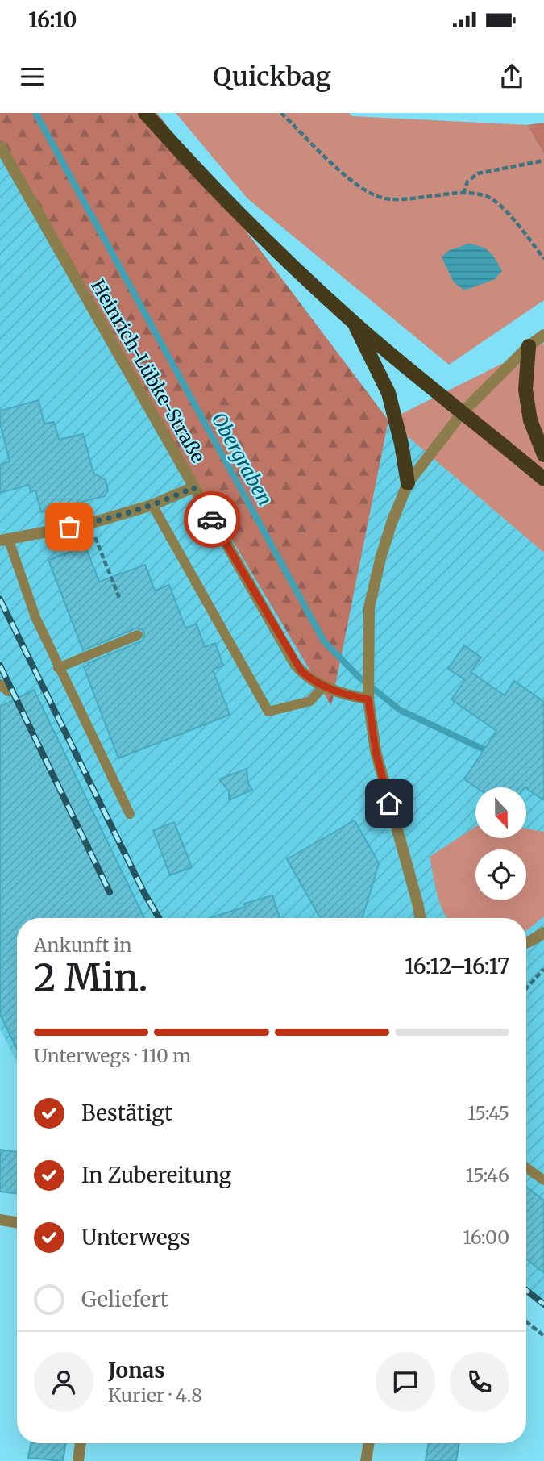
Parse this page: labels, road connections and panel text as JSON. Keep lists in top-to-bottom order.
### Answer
{
  "streets": {
    "street": ["Heinrich-Lübke-Straße"]
  },
  "water": ["Obergraben"],
  "north": "bottom",
  "page": {
    "status": "16:10",
    "header": "Quickbag",
    "heading": ["2 Min.", "Ankunft in", "16:12–16:17"],
    "panel": ["Jonas", "Kurier · 4.8"],
    "bar": "Unterwegs · 110 m",
    "list": [
      ["Bestätigt", "15:45"],
      ["In Zubereitung", "15:46"],
      ["Unterwegs", "16:00"],
      "Geliefert"
    ]
  }
}
